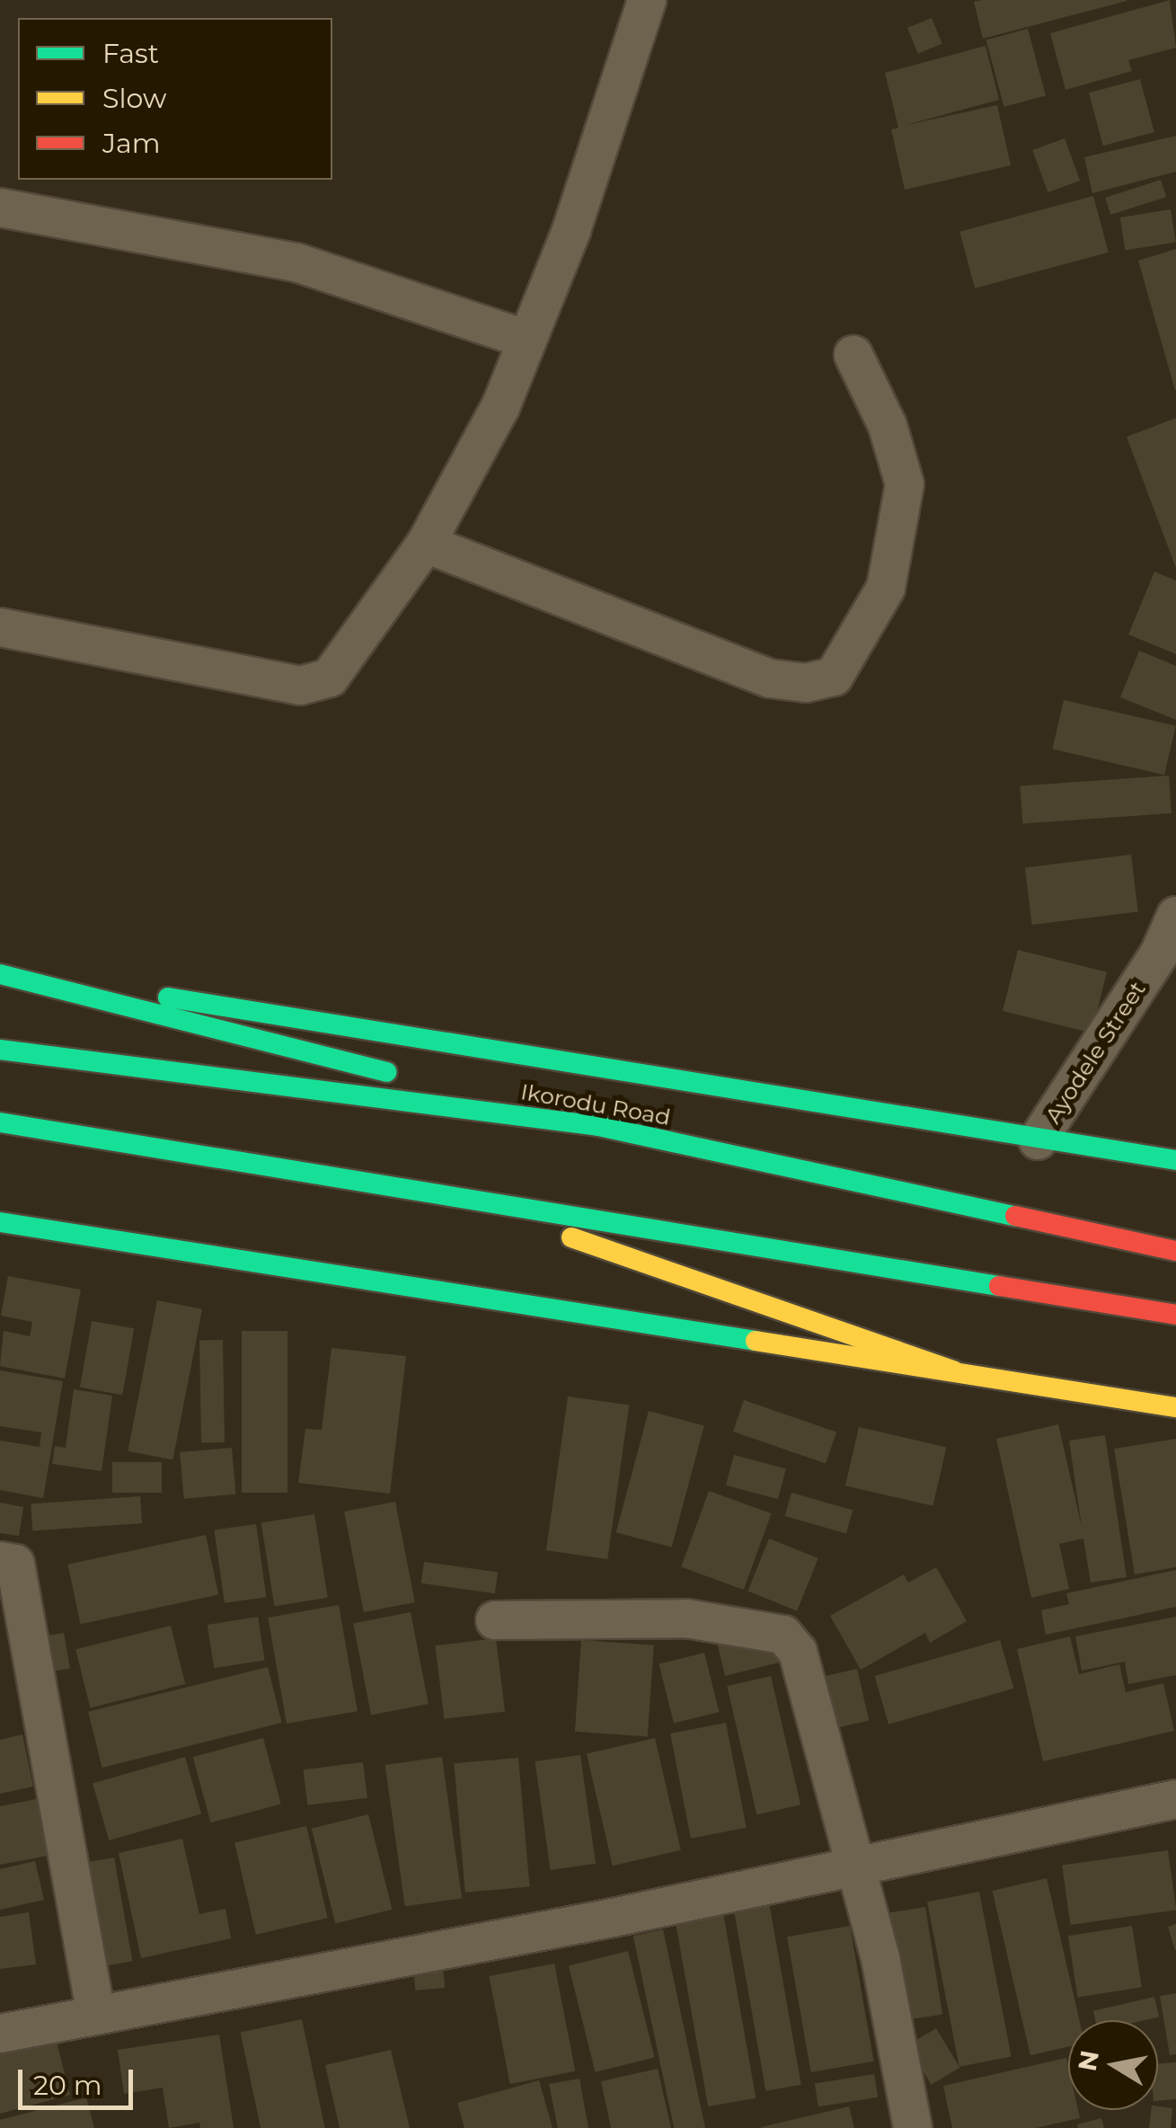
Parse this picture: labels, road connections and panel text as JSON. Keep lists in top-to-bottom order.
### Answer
{
  "streets": {
    "main road": ["Ikorodu Road"],
    "street": ["Ayodele Street"]
  },
  "crossings": [
    ["Ayodele Street", "Ikorodu Road"]
  ],
  "legend": ["Fast", "Slow", "Jam"],
  "scale_bar": "20 m",
  "north": "left"
}
